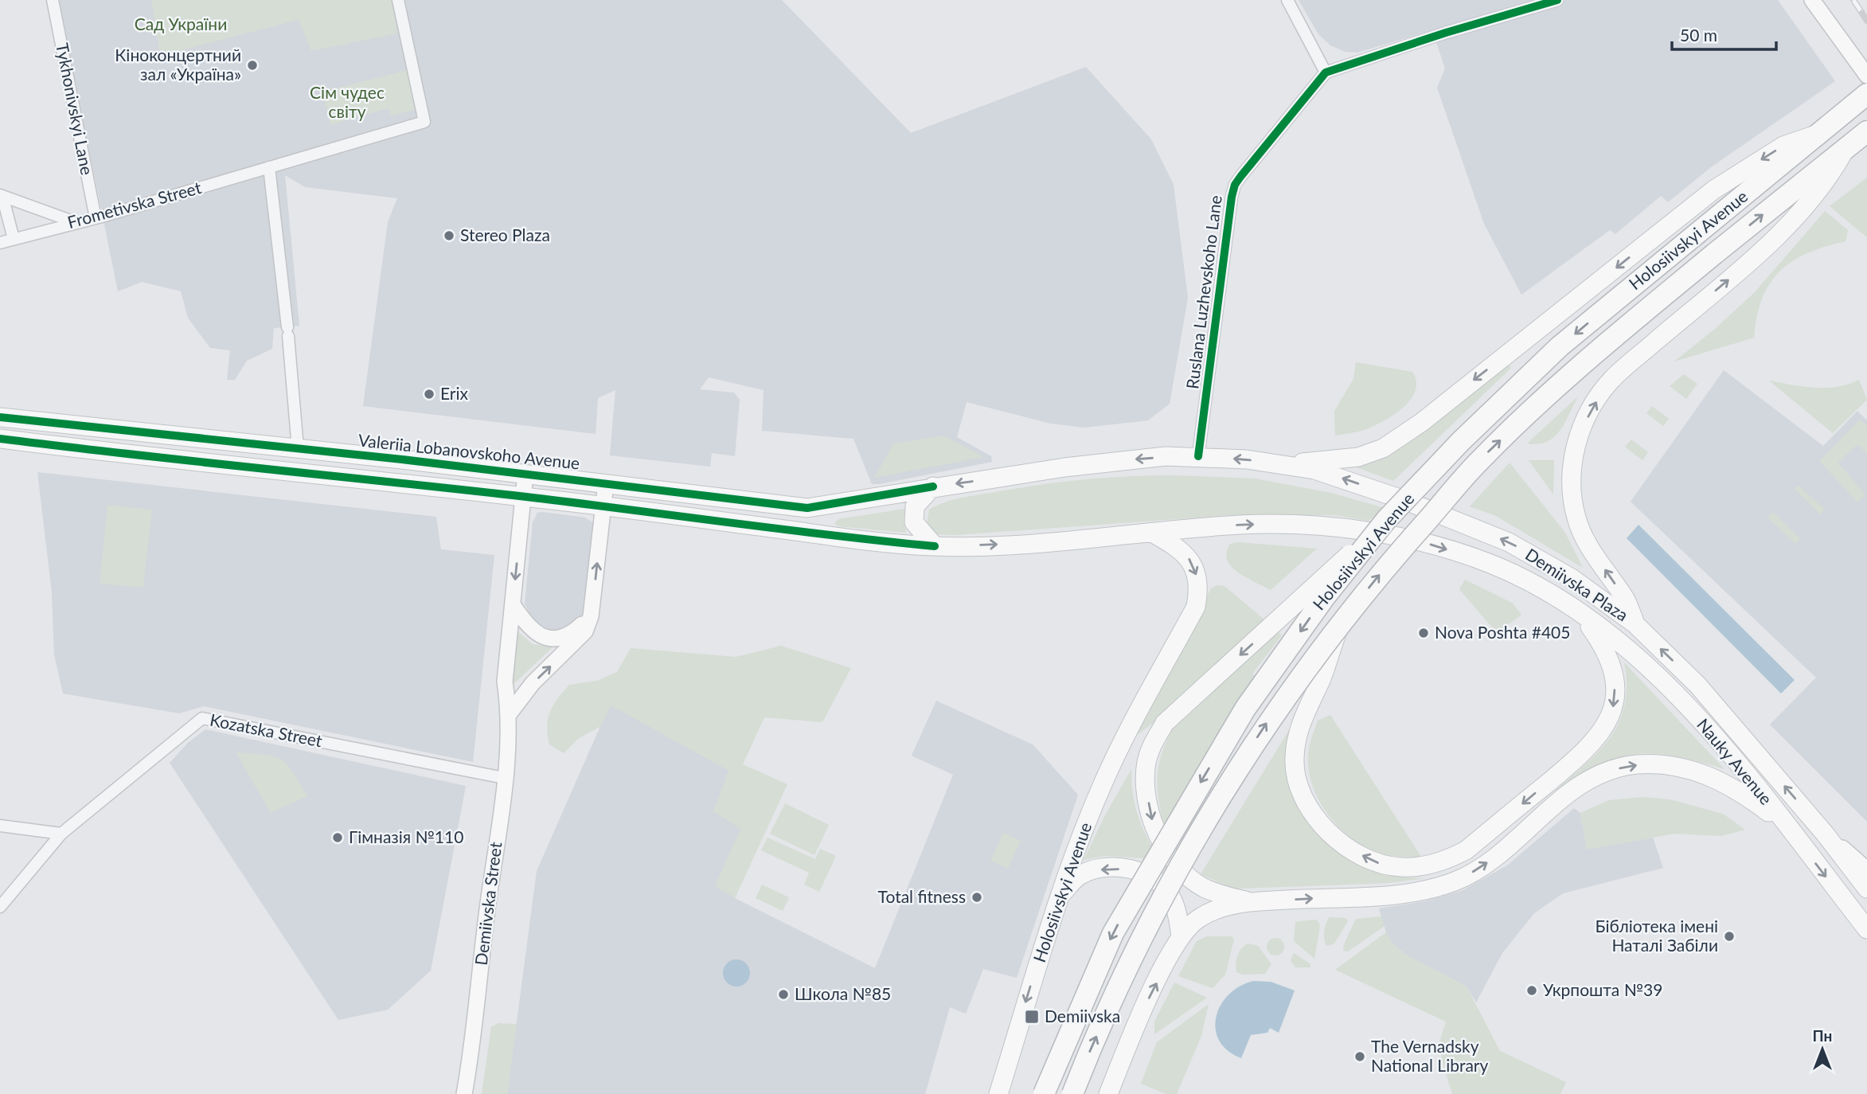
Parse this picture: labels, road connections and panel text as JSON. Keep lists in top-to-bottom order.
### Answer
{
  "streets": {
    "highway": ["Holosiivskyi Avenue"],
    "main road": ["Valeriia Lobanovskoho Avenue", "Demiivska Plaza", "Nauky Avenue"],
    "street": [
      "Tykhonivskyi Lane",
      "Frometivska Street",
      "Ruslana Luzhevskoho Lane",
      "Kozatska Street",
      "Demiivska Street"
    ]
  },
  "crossings": [
    ["Tykhonivskyi Lane", "Frometivska Street"],
    ["Holosiivskyi Avenue", "Demiivska Plaza"],
    ["Ruslana Luzhevskoho Lane", "Valeriia Lobanovskoho Avenue"],
    ["Ruslana Luzhevskoho Lane", "Demiivska Plaza"],
    ["Valeriia Lobanovskoho Avenue", "Demiivska Plaza"],
    ["Valeriia Lobanovskoho Avenue", "Demiivska Street"],
    ["Demiivska Plaza", "Nauky Avenue"],
    ["Kozatska Street", "Demiivska Street"]
  ],
  "parks": ["Сад України", "Сім чудес світу"],
  "places": {
    "other": [
      "Кіноконцертний зал «Україна»",
      "Stereo Plaza",
      "Erix",
      "Nova Poshta #405",
      "Гімназія №110",
      "Total fitness",
      "Бібліотека імені Наталі Забіли",
      "Укрпошта №39",
      "Школа №85",
      "The Vernadsky National Library"
    ],
    "transit": ["Demiivska"]
  },
  "scale_bar": "50 m",
  "north": "top"
}
